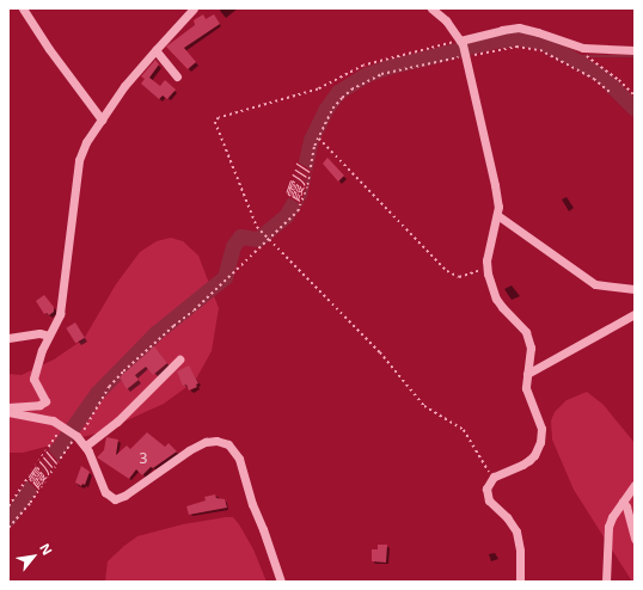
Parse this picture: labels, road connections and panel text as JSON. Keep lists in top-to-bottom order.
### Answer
{
  "water": ["霞川"],
  "house_numbers": ["3"],
  "north": "top right"
}
